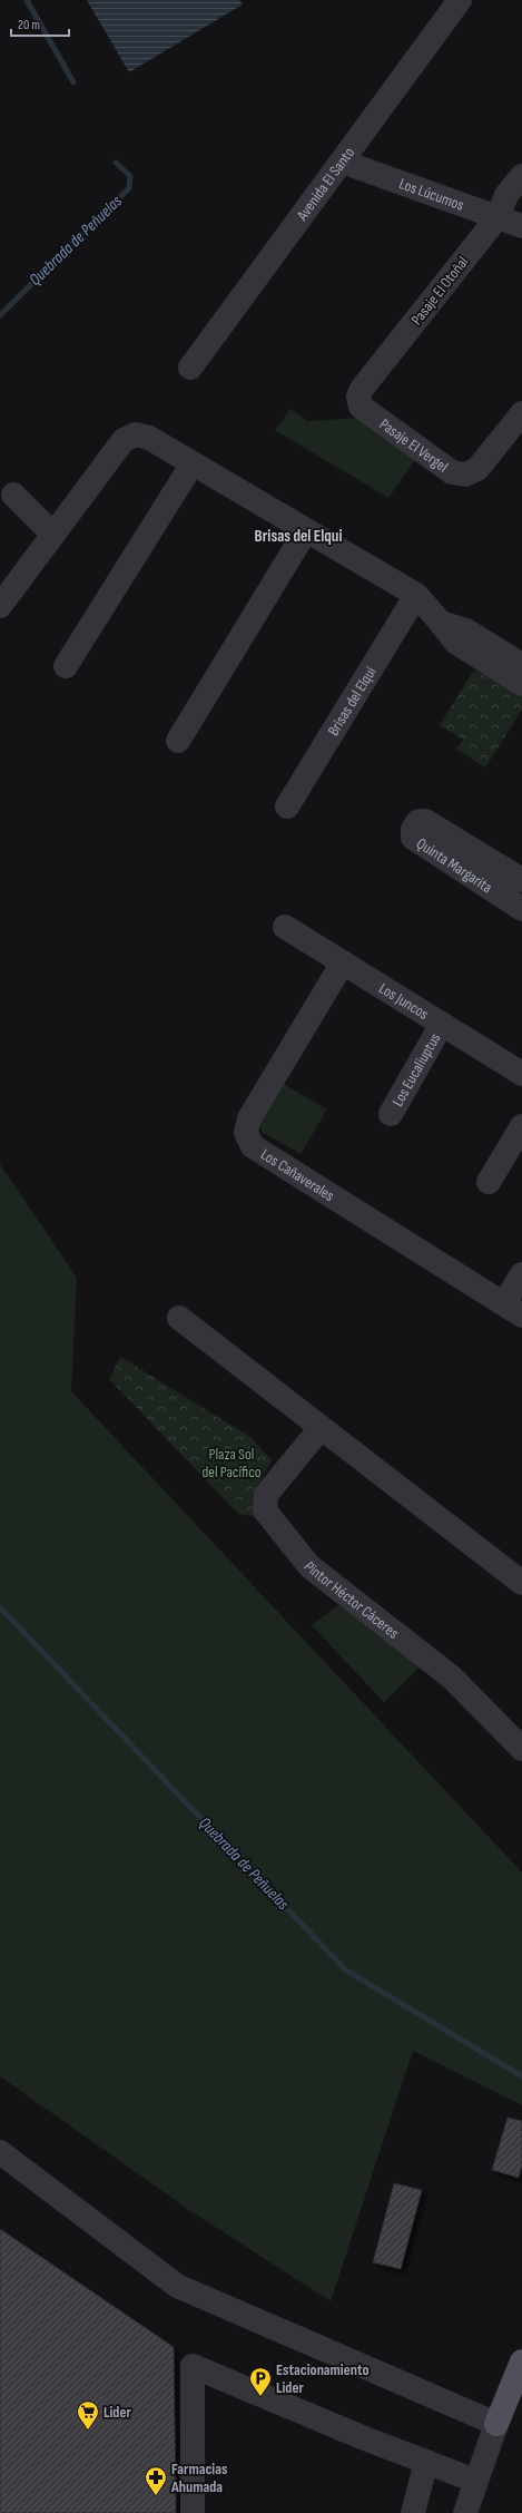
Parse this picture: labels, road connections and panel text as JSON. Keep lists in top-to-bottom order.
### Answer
{
  "streets": {
    "street": [
      "Avenida El Santo",
      "Los Lúcumos",
      "Pasaje El Otoñal",
      "Pasaje El Vergel",
      "Brisas del Elqui",
      "Quinta Margarita",
      "Los Juncos",
      "Los Eucaliuptus",
      "Los Cañaverales",
      "Pintor Héctor Cáceres"
    ]
  },
  "crossings": [
    ["Avenida El Santo", "Los Lúcumos"],
    ["Los Lúcumos", "Pasaje El Otoñal"],
    ["Pasaje El Otoñal", "Pasaje El Vergel"],
    ["Los Juncos", "Los Eucaliuptus"],
    ["Los Juncos", "Los Cañaverales"]
  ],
  "districts": ["Brisas del Elqui"],
  "water": ["Quebrada de Peñuelas"],
  "parks": ["Plaza Sol del Pacífico"],
  "places": {
    "parking": ["Estacionamiento Lider"],
    "supermarket": ["Lider"],
    "pharmacy": ["Farmacias Ahumada"]
  },
  "scale_bar": "20 m"
}
